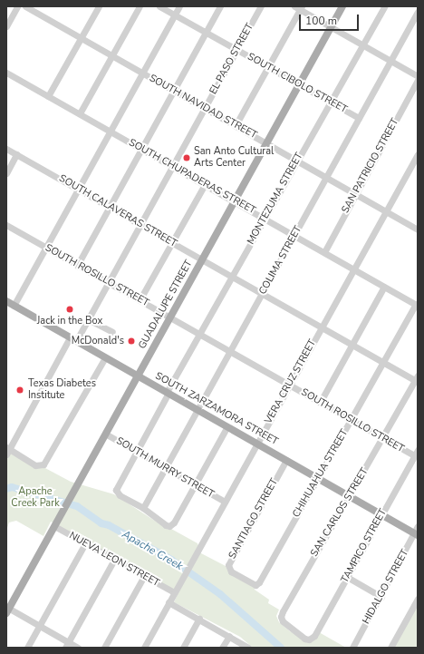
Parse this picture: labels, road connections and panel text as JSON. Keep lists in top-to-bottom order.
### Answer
{
  "streets": {
    "main road": ["GUADALUPE STREET", "SOUTH ZARZAMORA STREET"],
    "street": [
      "EL PASO STREET",
      "SOUTH CIBOLO STREET",
      "SOUTH NAVIDAD STREET",
      "SAN PATRICIO STREET",
      "SOUTH CHUPADERAS STREET",
      "MONTEZUMA STREET",
      "SOUTH CALAVERAS STREET",
      "COLIMA STREET",
      "SOUTH ROSILLO STREET",
      "VERA CRUZ STREET",
      "SOUTH MURRY STREET",
      "CHIHUAHUA STREET",
      "SAN CARLOS STREET",
      "SANTIAGO STREET",
      "TAMPICO STREET",
      "NUEVA LEON STREET",
      "HIDALGO STREET"
    ]
  },
  "crossings": [
    ["EL PASO STREET", "SOUTH CIBOLO STREET"],
    ["EL PASO STREET", "SOUTH NAVIDAD STREET"],
    ["EL PASO STREET", "SOUTH CHUPADERAS STREET"],
    ["EL PASO STREET", "SOUTH CALAVERAS STREET"],
    ["EL PASO STREET", "SOUTH ROSILLO STREET"],
    ["EL PASO STREET", "SOUTH ZARZAMORA STREET"],
    ["SOUTH CIBOLO STREET", "MONTEZUMA STREET"],
    ["SOUTH CIBOLO STREET", "COLIMA STREET"],
    ["SOUTH CIBOLO STREET", "GUADALUPE STREET"],
    ["SOUTH NAVIDAD STREET", "SAN PATRICIO STREET"],
    ["SOUTH NAVIDAD STREET", "MONTEZUMA STREET"],
    ["SOUTH NAVIDAD STREET", "COLIMA STREET"],
    ["SOUTH NAVIDAD STREET", "GUADALUPE STREET"],
    ["SOUTH NAVIDAD STREET", "VERA CRUZ STREET"],
    ["SAN PATRICIO STREET", "SOUTH CHUPADERAS STREET"],
    ["SOUTH CHUPADERAS STREET", "MONTEZUMA STREET"],
    ["SOUTH CHUPADERAS STREET", "COLIMA STREET"],
    ["SOUTH CHUPADERAS STREET", "GUADALUPE STREET"],
    ["SOUTH CHUPADERAS STREET", "VERA CRUZ STREET"],
    ["SOUTH CHUPADERAS STREET", "CHIHUAHUA STREET"],
    ["MONTEZUMA STREET", "SOUTH CALAVERAS STREET"],
    ["MONTEZUMA STREET", "COLIMA STREET"],
    ["MONTEZUMA STREET", "SOUTH ROSILLO STREET"],
    ["MONTEZUMA STREET", "SOUTH ZARZAMORA STREET"],
    ["MONTEZUMA STREET", "SOUTH MURRY STREET"],
    ["SOUTH CALAVERAS STREET", "COLIMA STREET"],
    ["SOUTH CALAVERAS STREET", "GUADALUPE STREET"],
    ["SOUTH CALAVERAS STREET", "VERA CRUZ STREET"],
    ["SOUTH CALAVERAS STREET", "CHIHUAHUA STREET"],
    ["SOUTH CALAVERAS STREET", "SAN CARLOS STREET"],
    ["COLIMA STREET", "SOUTH ROSILLO STREET"],
    ["COLIMA STREET", "SOUTH ZARZAMORA STREET"],
    ["COLIMA STREET", "SOUTH MURRY STREET"],
    ["SOUTH ROSILLO STREET", "GUADALUPE STREET"],
    ["SOUTH ROSILLO STREET", "VERA CRUZ STREET"],
    ["SOUTH ROSILLO STREET", "CHIHUAHUA STREET"],
    ["SOUTH ROSILLO STREET", "SAN CARLOS STREET"],
    ["SOUTH ROSILLO STREET", "TAMPICO STREET"],
    ["GUADALUPE STREET", "SOUTH ZARZAMORA STREET"],
    ["GUADALUPE STREET", "SOUTH MURRY STREET"],
    ["GUADALUPE STREET", "NUEVA LEON STREET"],
    ["VERA CRUZ STREET", "SOUTH ZARZAMORA STREET"],
    ["VERA CRUZ STREET", "SOUTH MURRY STREET"],
    ["VERA CRUZ STREET", "NUEVA LEON STREET"],
    ["SOUTH ZARZAMORA STREET", "CHIHUAHUA STREET"],
    ["SOUTH ZARZAMORA STREET", "SAN CARLOS STREET"],
    ["SOUTH ZARZAMORA STREET", "SANTIAGO STREET"],
    ["SOUTH ZARZAMORA STREET", "TAMPICO STREET"],
    ["SOUTH ZARZAMORA STREET", "HIDALGO STREET"],
    ["CHIHUAHUA STREET", "SANTIAGO STREET"],
    ["SAN CARLOS STREET", "TAMPICO STREET"]
  ],
  "water": ["Apache Creek"],
  "parks": ["Apache Creek Park"],
  "places": [
    "San Anto Cultural Arts Center",
    "Jack in the Box",
    "McDonald's",
    "Texas Diabetes Institute"
  ],
  "scale_bar": "100 m"
}
